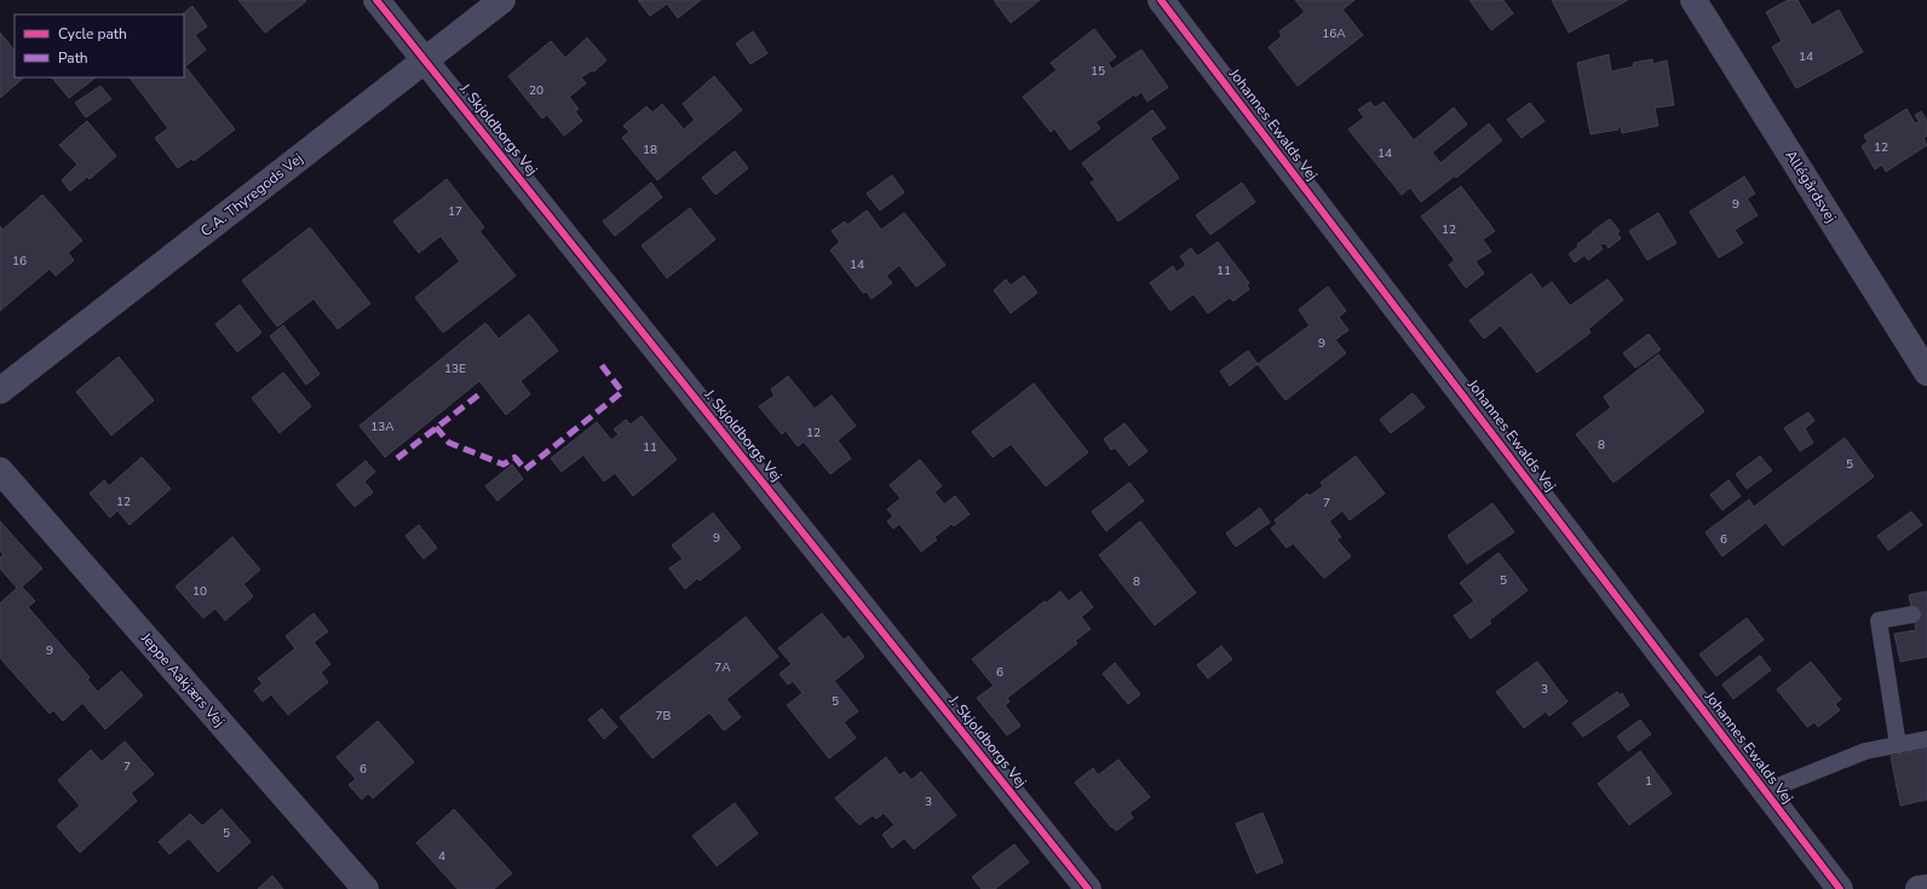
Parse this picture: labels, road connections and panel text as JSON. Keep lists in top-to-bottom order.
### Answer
{
  "streets": {
    "street": [
      "Johannes Ewalds Vej",
      "J. Skjoldborgs Vej",
      "Allégårdsvej",
      "C.A. Thyregods Vej",
      "Jeppe Aakjærs Vej"
    ]
  },
  "crossings": [
    ["J. Skjoldborgs Vej", "C.A. Thyregods Vej"]
  ],
  "house_numbers": [
    "16A",
    "14",
    "15",
    "20",
    "12",
    "18",
    "14",
    "9",
    "17",
    "12",
    "16",
    "14",
    "11",
    "9",
    "13E",
    "13A",
    "12",
    "8",
    "11",
    "5",
    "12",
    "7",
    "9",
    "6",
    "5",
    "8",
    "10",
    "9",
    "7A",
    "6",
    "3",
    "5",
    "7B",
    "7",
    "6",
    "1",
    "3",
    "5",
    "4"
  ],
  "legend": ["Cycle path", "Path"]
}
